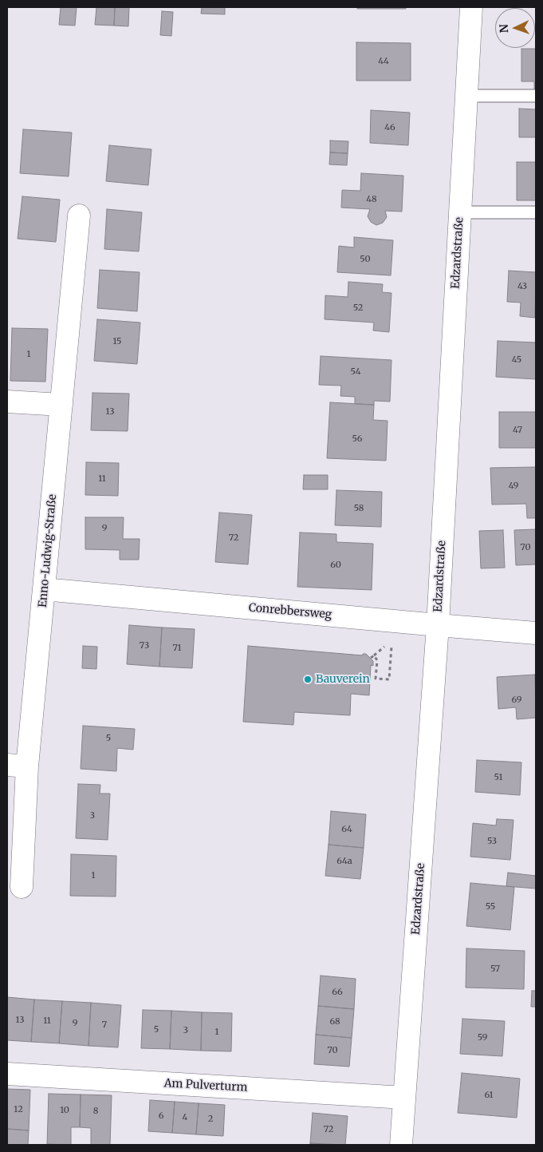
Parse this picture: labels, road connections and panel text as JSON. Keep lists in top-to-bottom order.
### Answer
{
  "streets": {
    "street": [
      "Edzardstraße",
      "Enno-Ludwig-Straße",
      "Conrebbersweg",
      "Am Pulverturm"
    ]
  },
  "crossings": [
    ["Edzardstraße", "Conrebbersweg"],
    ["Edzardstraße", "Am Pulverturm"],
    ["Enno-Ludwig-Straße", "Conrebbersweg"]
  ],
  "places": ["Bauverein"],
  "house_numbers": [
    "44",
    "46",
    "48",
    "50",
    "43",
    "52",
    "15",
    "1",
    "45",
    "54",
    "13",
    "47",
    "56",
    "11",
    "49",
    "58",
    "9",
    "72",
    "70",
    "60",
    "73",
    "71",
    "69",
    "5",
    "51",
    "3",
    "64",
    "53",
    "64a",
    "1",
    "55",
    "57",
    "66",
    "13",
    "11",
    "68",
    "9",
    "7",
    "5",
    "3",
    "1",
    "59",
    "70",
    "61",
    "12",
    "10",
    "8",
    "6",
    "4",
    "2",
    "72"
  ],
  "north": "left"
}
